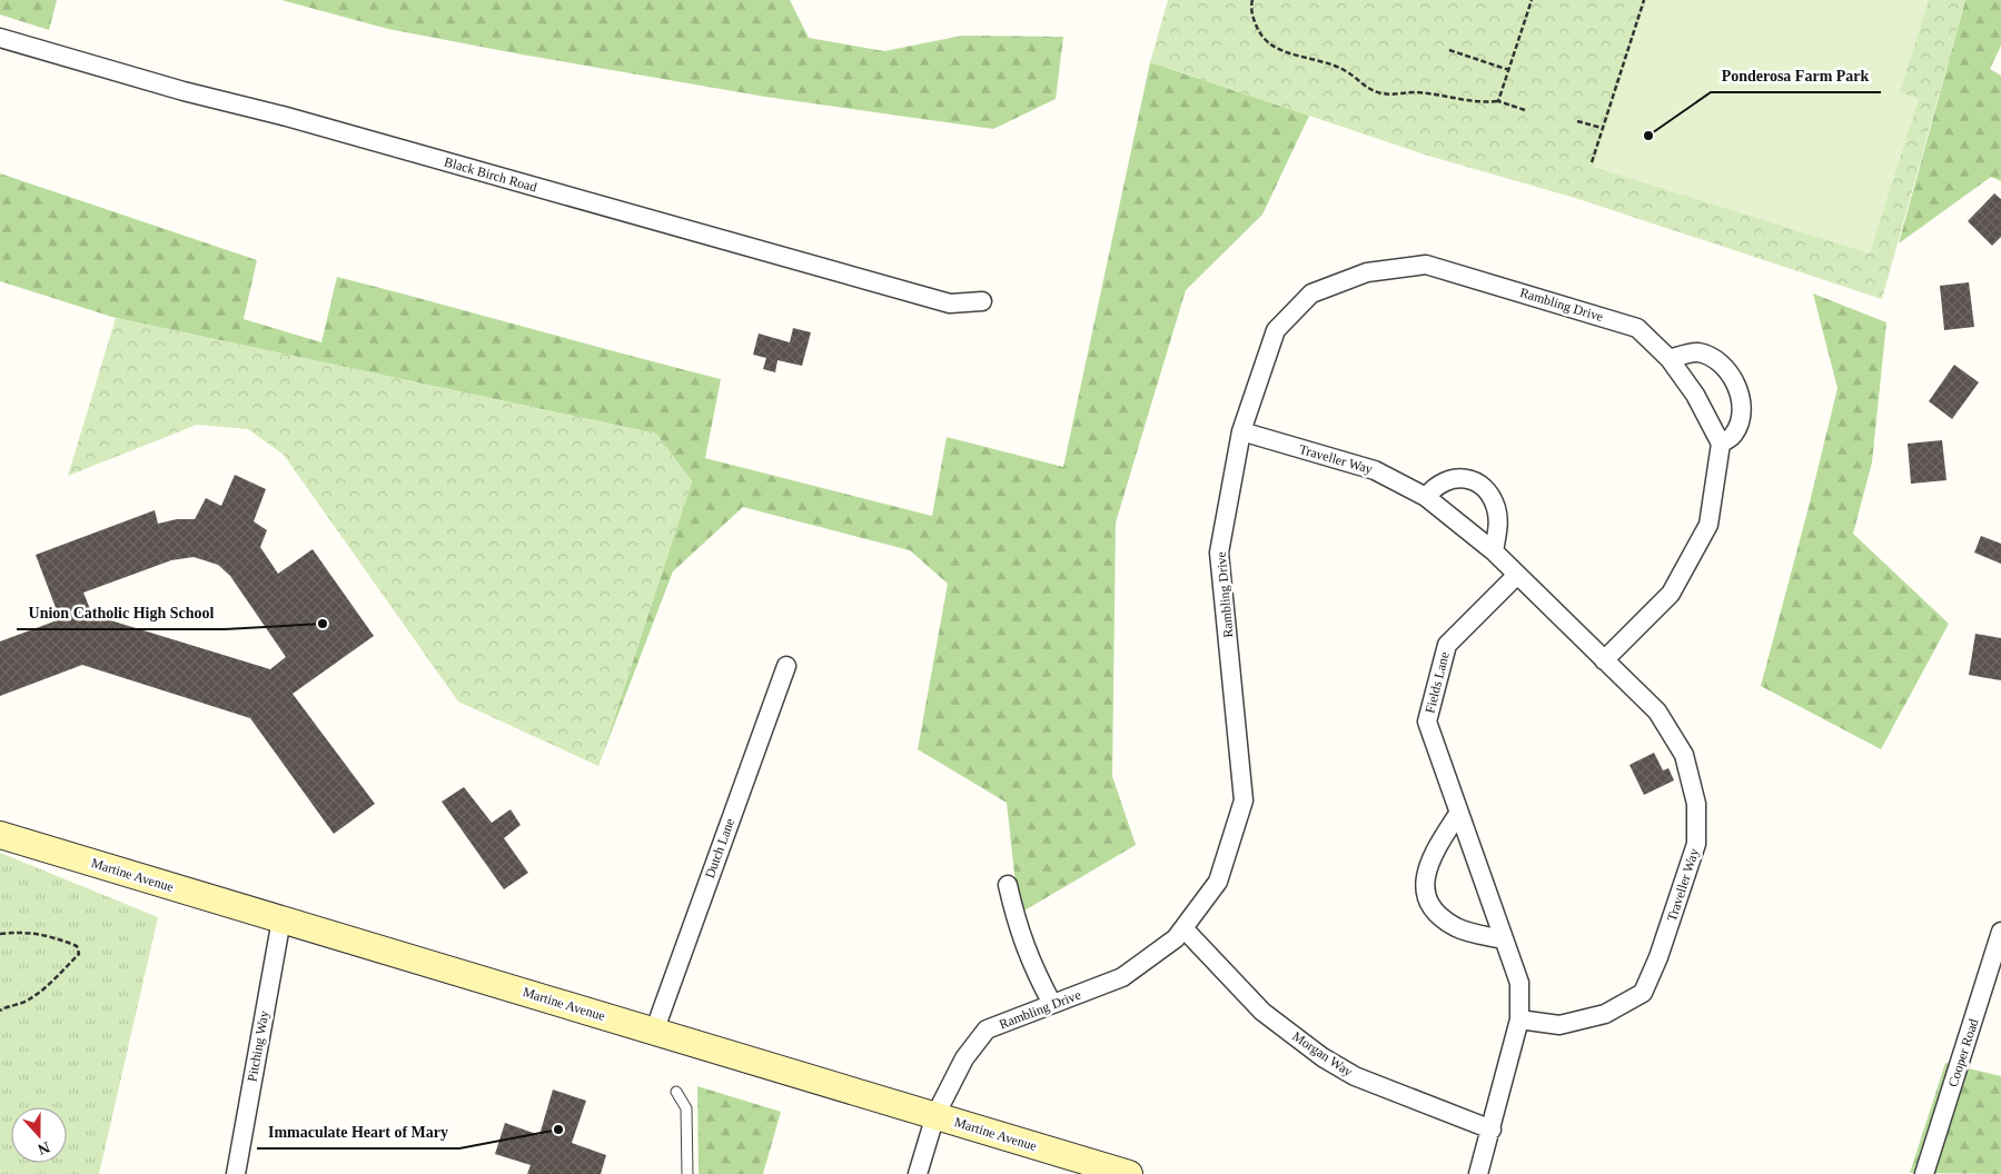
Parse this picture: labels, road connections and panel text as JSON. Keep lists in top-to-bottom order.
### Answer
{
  "streets": {
    "main road": ["Martine Avenue"],
    "street": [
      "Black Birch Road",
      "Rambling Drive",
      "Traveller Way",
      "Fields Lane",
      "Dutch Lane",
      "Pitching Way",
      "Cooper Road",
      "Morgan Way"
    ]
  },
  "crossings": [
    ["Rambling Drive", "Traveller Way"],
    ["Rambling Drive", "Martine Avenue"],
    ["Rambling Drive", "Morgan Way"],
    ["Traveller Way", "Fields Lane"],
    ["Fields Lane", "Morgan Way"],
    ["Dutch Lane", "Martine Avenue"],
    ["Martine Avenue", "Pitching Way"]
  ],
  "places": ["Ponderosa Farm Park", "Union Catholic High School", "Immaculate Heart of Mary"],
  "north": "bottom"
}
